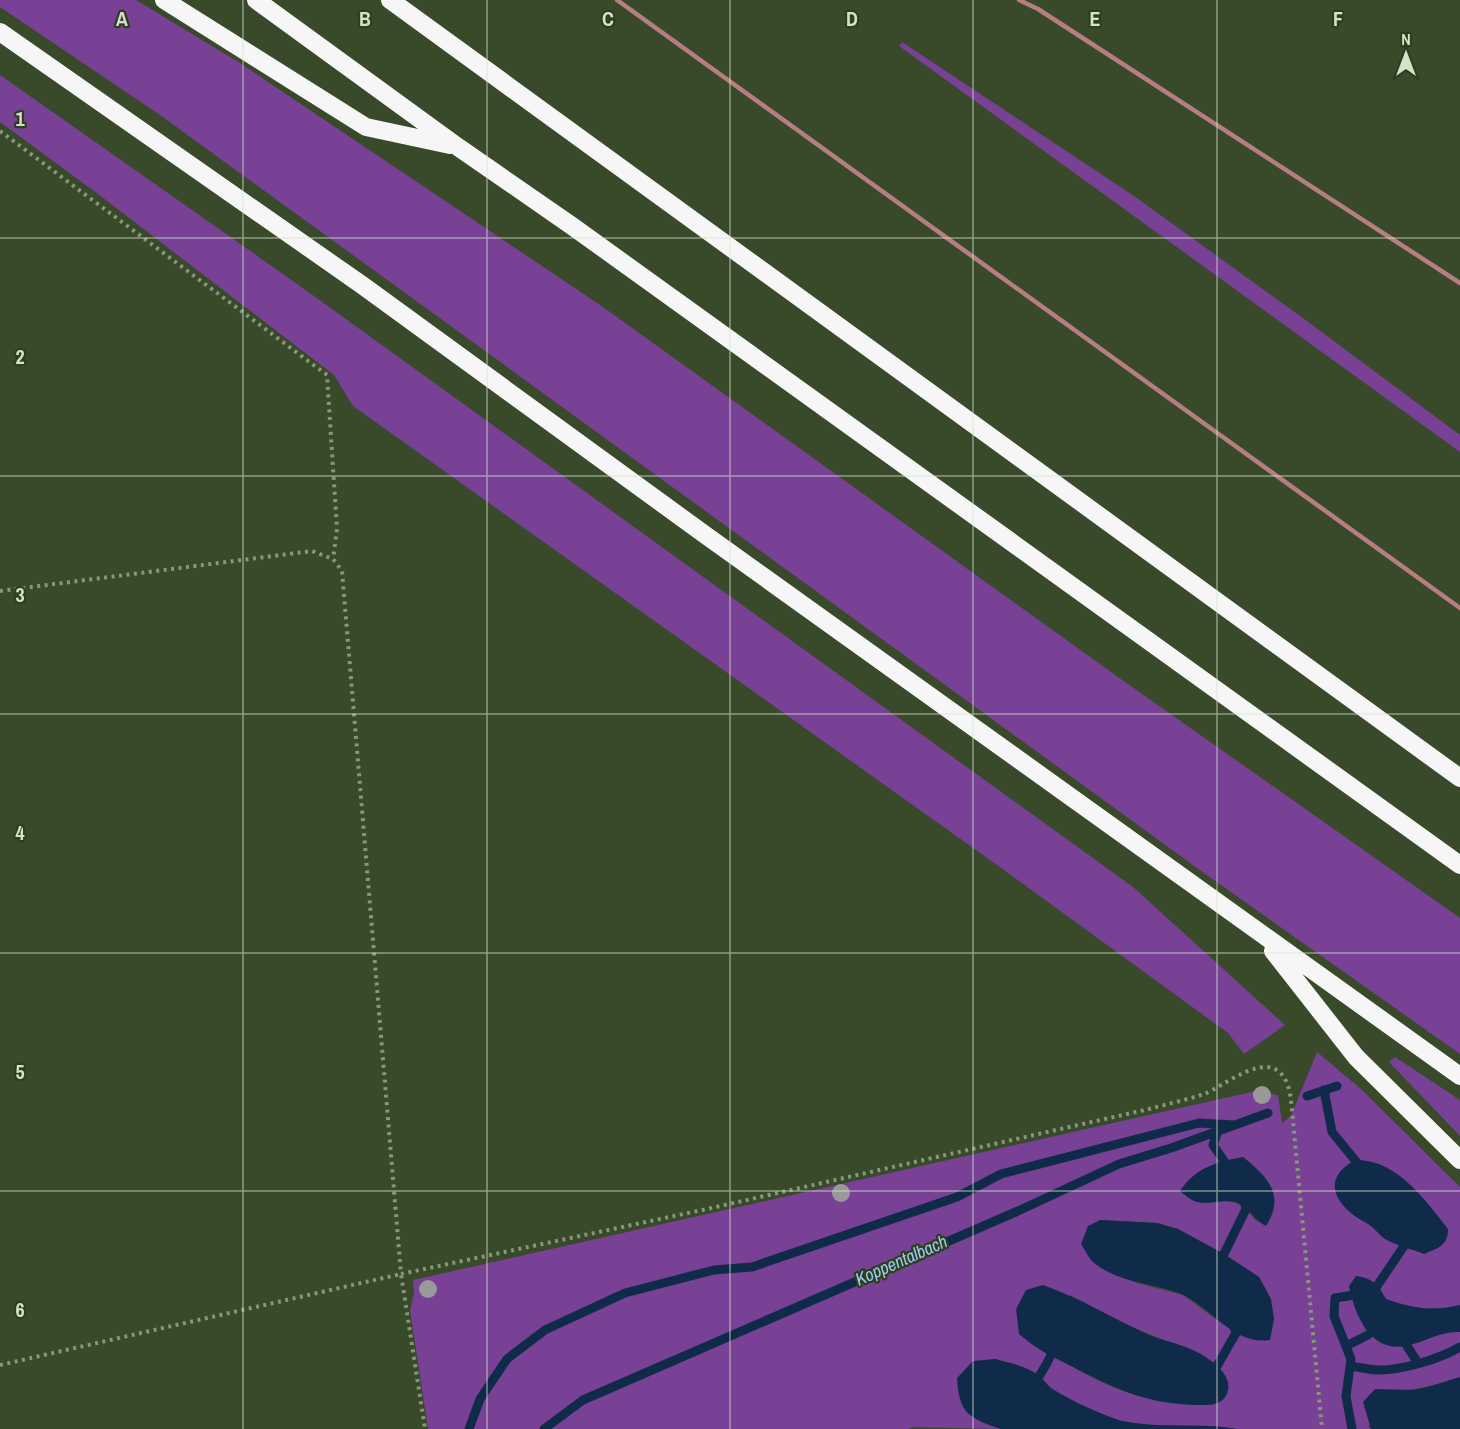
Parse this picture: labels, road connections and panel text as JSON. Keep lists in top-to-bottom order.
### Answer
{
  "water": ["Koppentalbach"],
  "north": "top",
  "grid": {
    "columns": [
      "A",
      "B",
      "C",
      "D",
      "E",
      "F"
    ],
    "rows": [
      "1",
      "2",
      "3",
      "4",
      "5",
      "6"
    ]
  }
}
